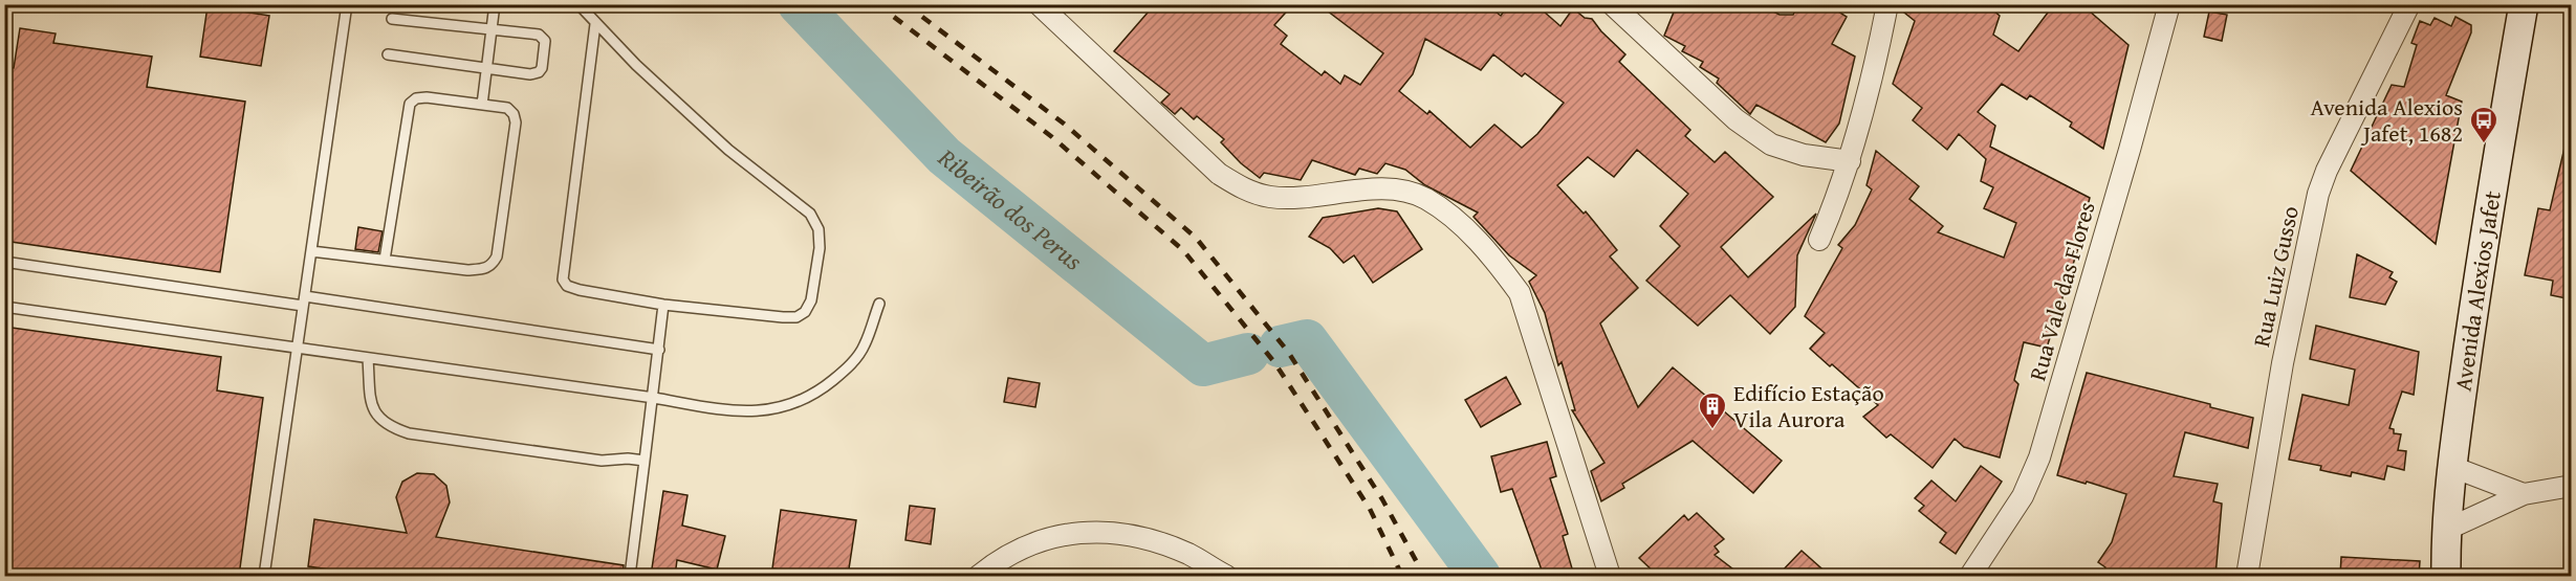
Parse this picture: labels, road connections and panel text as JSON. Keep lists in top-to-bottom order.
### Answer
{
  "streets": {
    "main road": ["Avenida Alexios Jafet"],
    "street": ["Rua Luiz Gusso", "Rua Vale das Flores"]
  },
  "water": ["Ribeirão dos Perus"],
  "places": {
    "bus stop": ["Avenida Alexios Jafet, 1682"],
    "building": ["Edifício Estação Vila Aurora"]
  }
}
